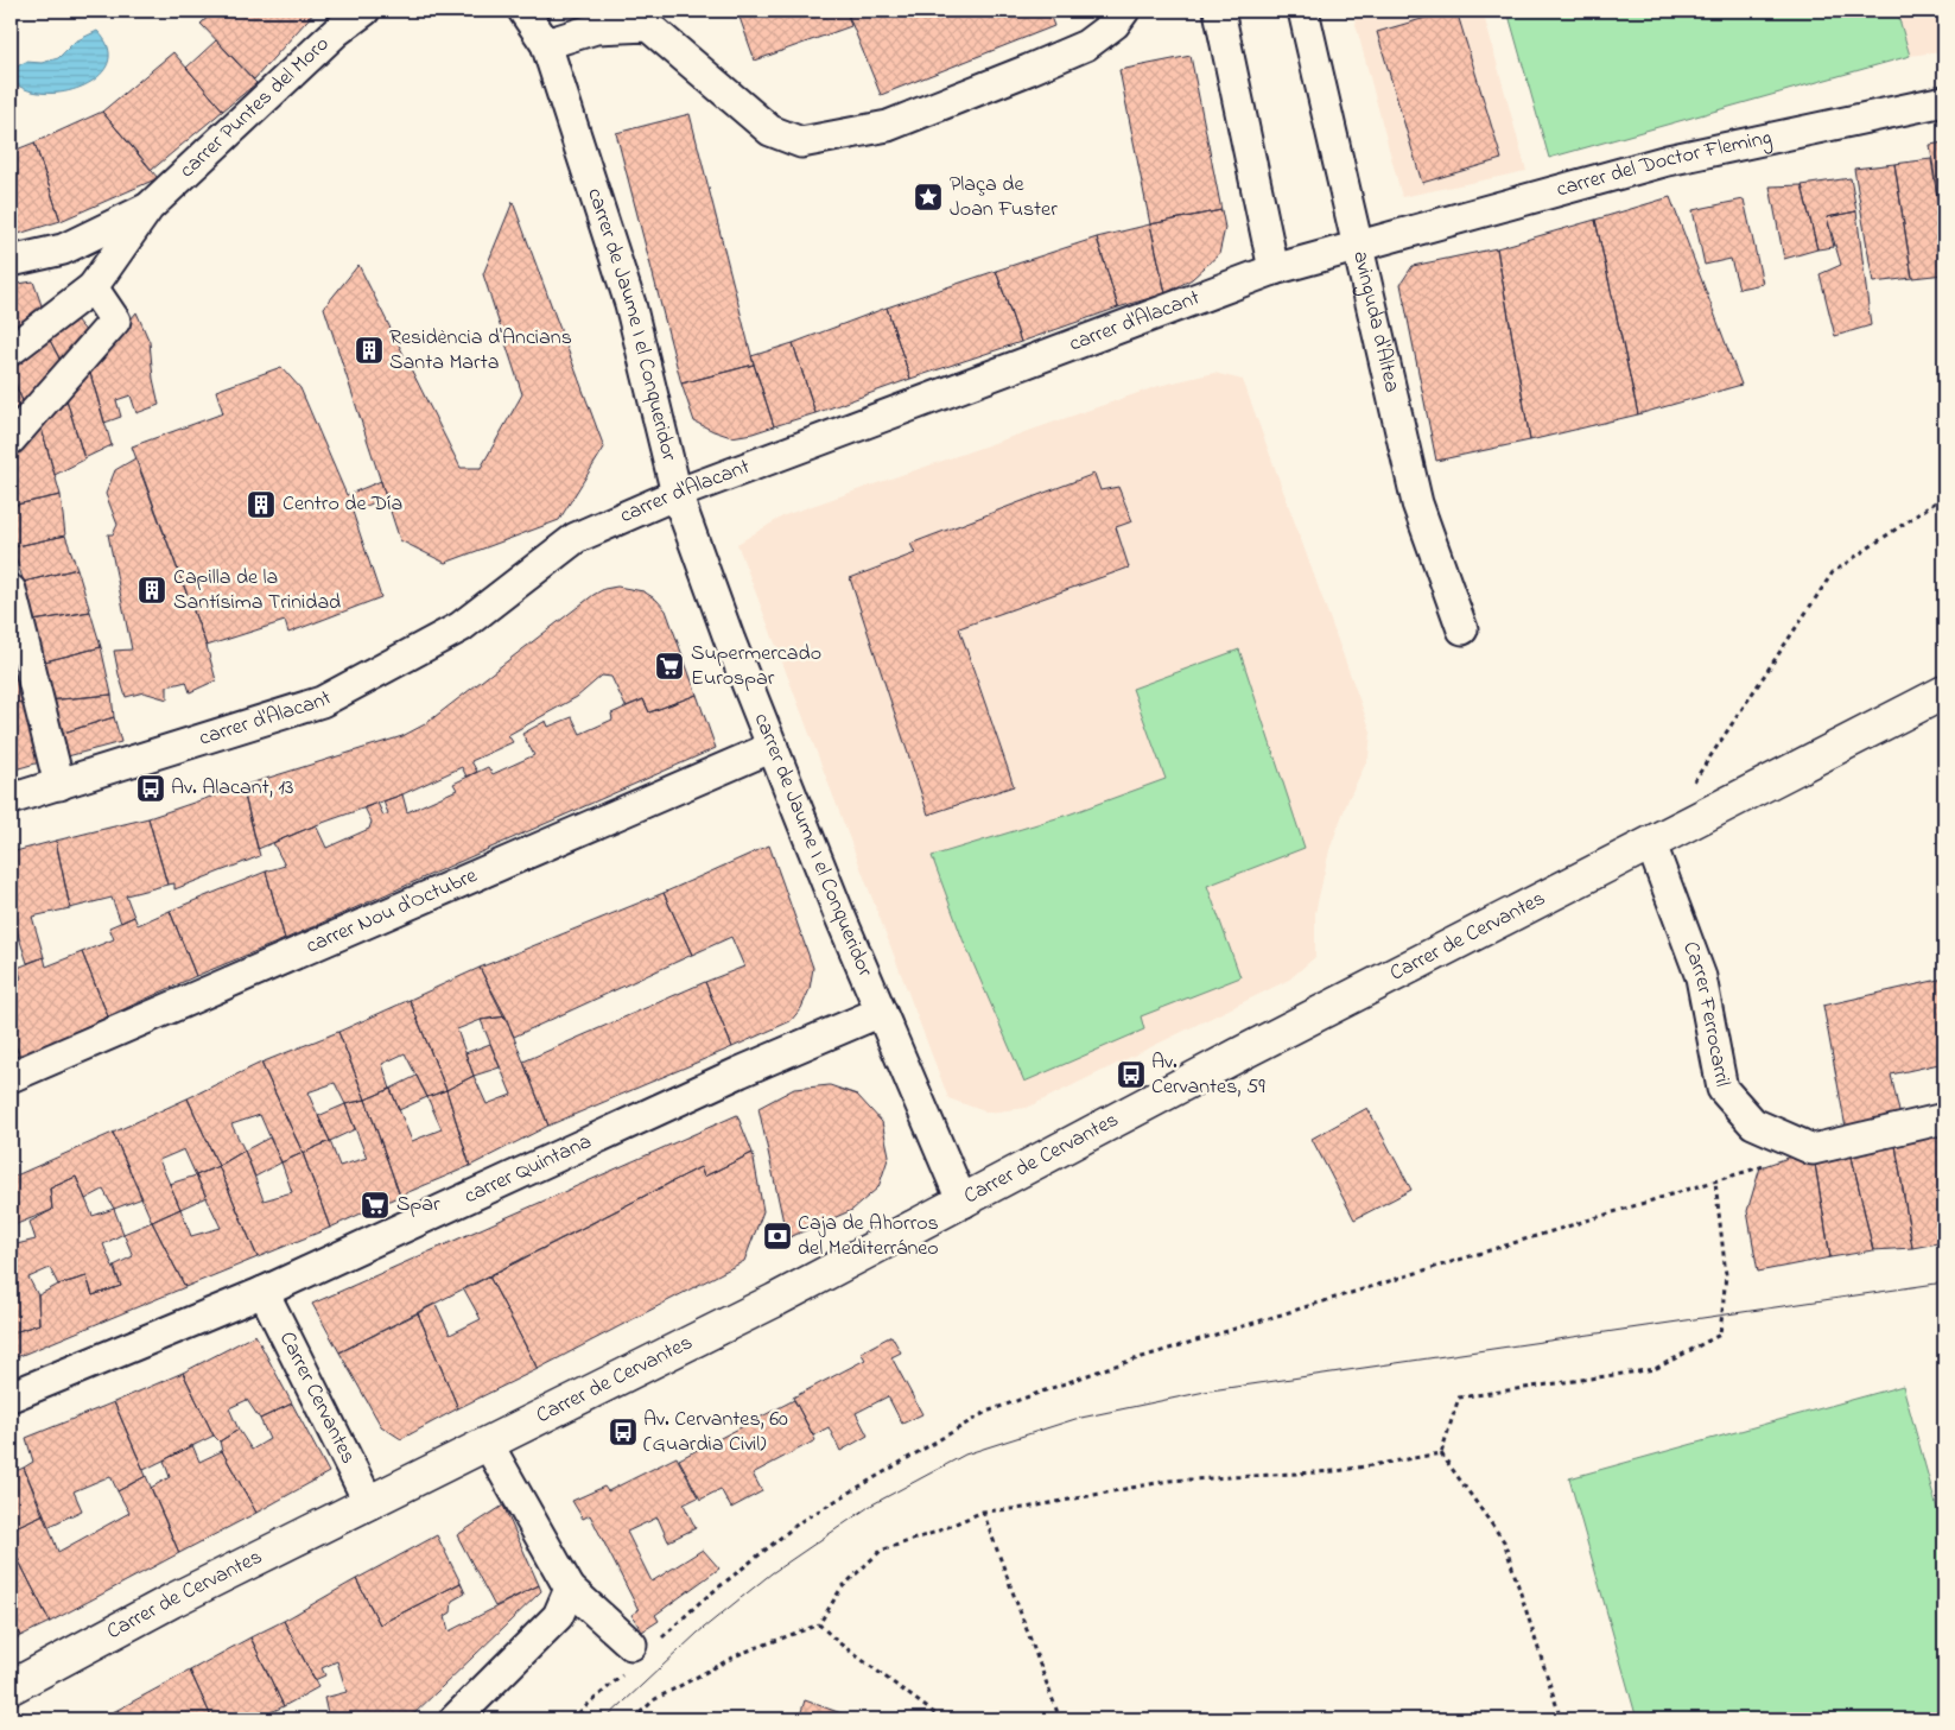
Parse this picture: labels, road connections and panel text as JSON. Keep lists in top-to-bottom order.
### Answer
{
  "streets": {
    "main road": ["Carrer de Cervantes"],
    "street": [
      "carrer Puntes del Moro",
      "carrer del Doctor Fleming",
      "carrer d'Alacant",
      "avinguda d'Altea",
      "carrer de Jaume I el Conqueridor",
      "carrer Nou d'Octubre",
      "Carrer Ferrocarril",
      "carrer Quintana",
      "Carrer Cervantes"
    ]
  },
  "crossings": [
    ["carrer del Doctor Fleming", "carrer d'Alacant"],
    ["carrer d'Alacant", "avinguda d'Altea"],
    ["carrer d'Alacant", "carrer de Jaume I el Conqueridor"],
    ["carrer de Jaume I el Conqueridor", "carrer Nou d'Octubre"],
    ["carrer de Jaume I el Conqueridor", "Carrer de Cervantes"],
    ["carrer de Jaume I el Conqueridor", "carrer Quintana"],
    ["Carrer de Cervantes", "Carrer Ferrocarril"],
    ["Carrer de Cervantes", "Carrer Cervantes"],
    ["carrer Quintana", "Carrer Cervantes"]
  ],
  "places": {
    "place": ["Plaça de Joan Fuster"],
    "building": ["Residència d'Ancians Santa Marta", "Centro de Día", "Capilla de la Santísima Trinidad"],
    "supermarket": ["Supermercado Eurospar", "Spar"],
    "bus stop": ["Av. Alacant, 13", "Av. Cervantes, 59", "Av. Cervantes, 60 (Guardia Civil)"],
    "bank": ["Caja de Ahorros del Mediterráneo"]
  }
}
